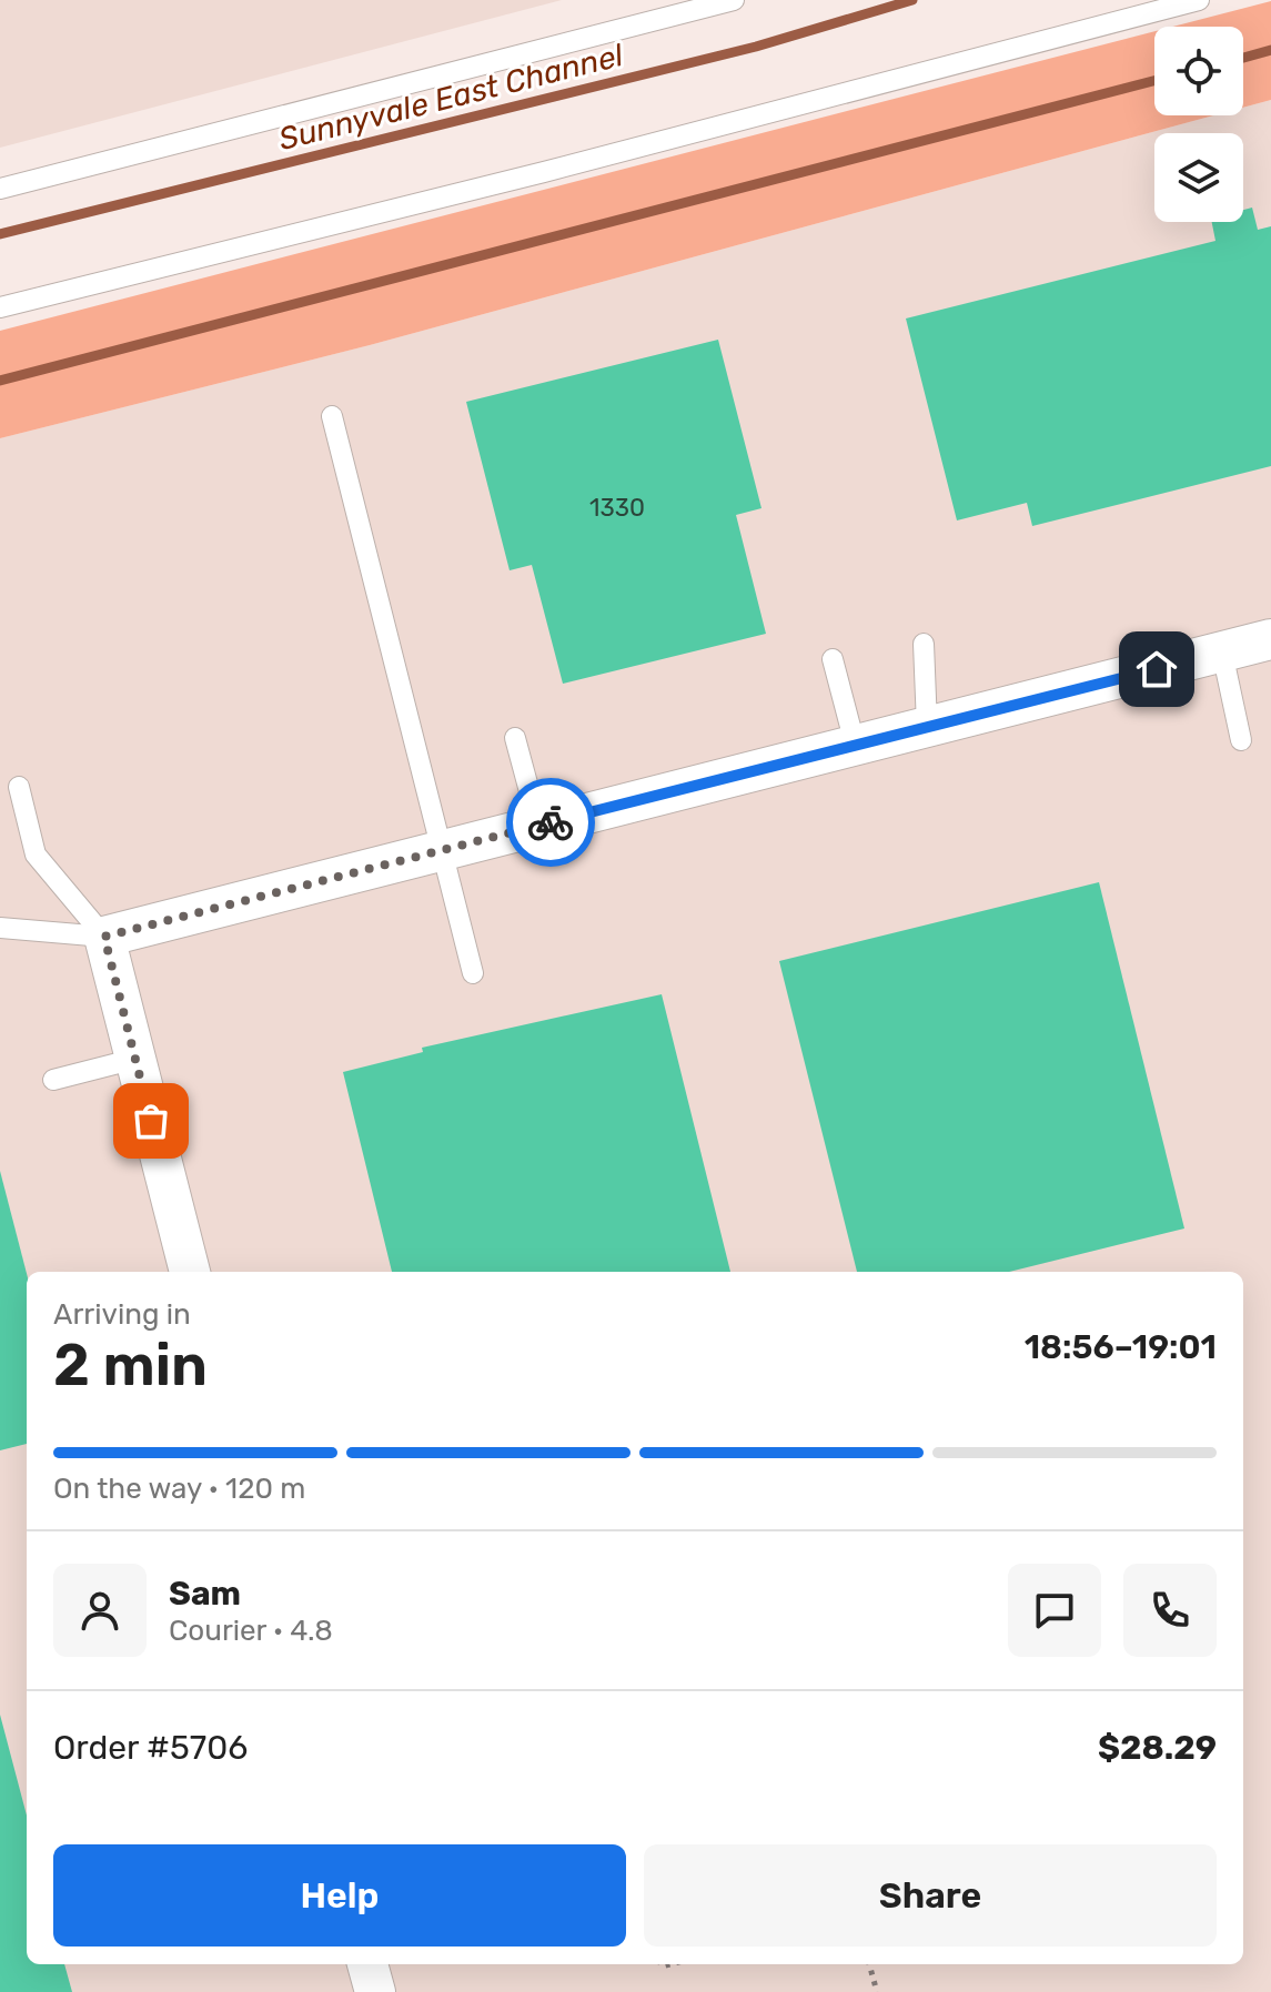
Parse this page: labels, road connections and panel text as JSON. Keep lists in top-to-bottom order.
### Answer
{
  "water": ["Sunnyvale East Channel"],
  "house_numbers": ["1330"],
  "page": {
    "heading": ["2 min", "Arriving in", "18:56–19:01"],
    "panel": [
      "Sam",
      "Courier · 4.8",
      "Order #5706",
      "$28.29"
    ],
    "bar": "On the way · 120 m",
    "buttons": ["Help", "Share"]
  }
}
